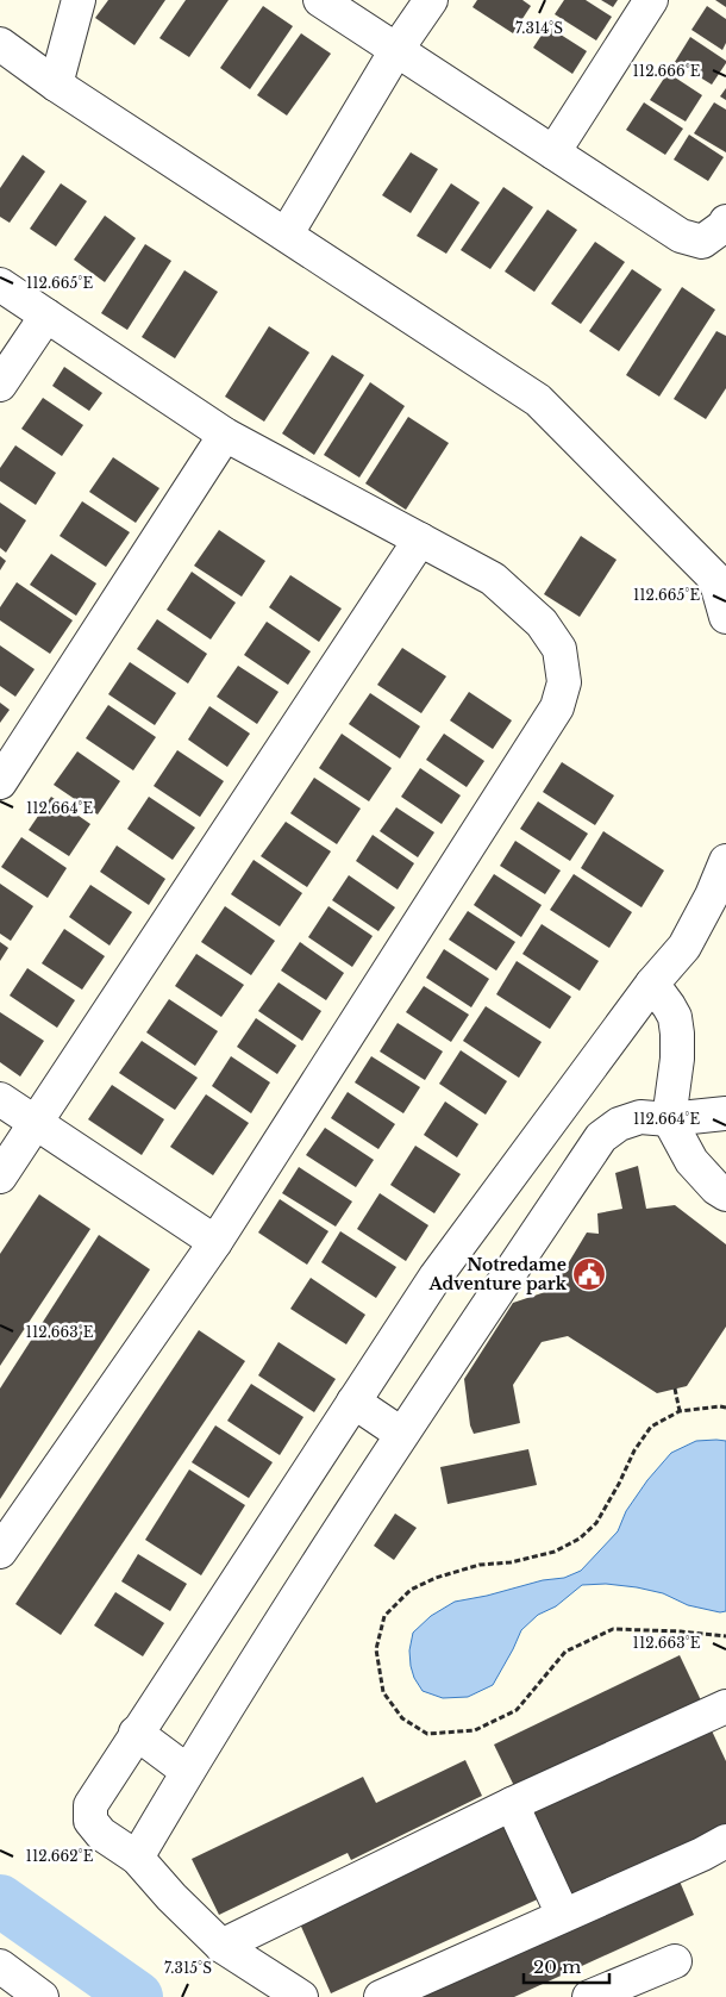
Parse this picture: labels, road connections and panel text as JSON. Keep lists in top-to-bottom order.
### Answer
{
  "places": {
    "public building": ["Notredame Adventure park"]
  },
  "scale_bar": "20 m",
  "coordinates": [
    "7.314°S",
    "112.666°E",
    "112.665°E",
    "112.664°E",
    "112.663°E",
    "112.662°E",
    "7.315°S"
  ]
}
